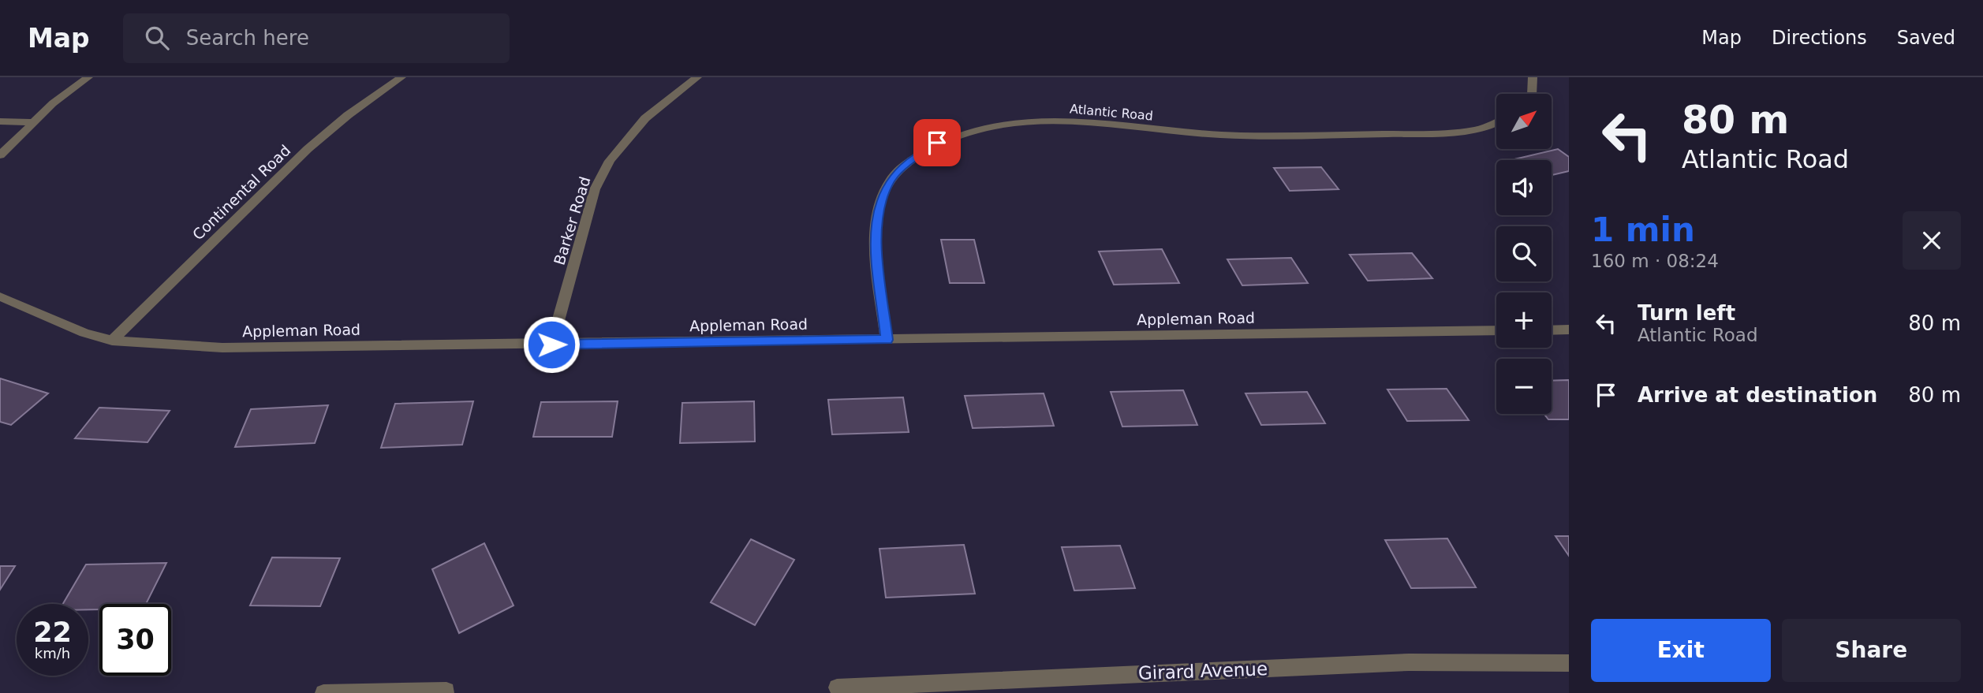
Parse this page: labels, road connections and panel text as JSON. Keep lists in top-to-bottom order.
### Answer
{
  "streets": {
    "street": [
      "Atlantic Road",
      "Continental Road",
      "Barker Road",
      "Appleman Road",
      "Girard Avenue"
    ]
  },
  "crossings": [
    ["Atlantic Road", "Appleman Road"],
    ["Continental Road", "Appleman Road"],
    ["Barker Road", "Appleman Road"]
  ],
  "north": "top right",
  "page": {
    "header": "Map",
    "search": "Search here",
    "nav": ["Map", "Directions", "Saved"],
    "turn": ["80 m", "Atlantic Road"],
    "map_buttons": ["+", "−"],
    "heading": ["1 min", "160 m · 08:24"],
    "list": [
      {
        "name": "Turn left",
        "note": "Atlantic Road",
        "value": "80 m"
      },
      {
        "name": "Arrive at destination",
        "value": "80 m"
      }
    ],
    "speed": "22 km/h",
    "limit": "30",
    "buttons": ["Exit", "Share"]
  }
}
